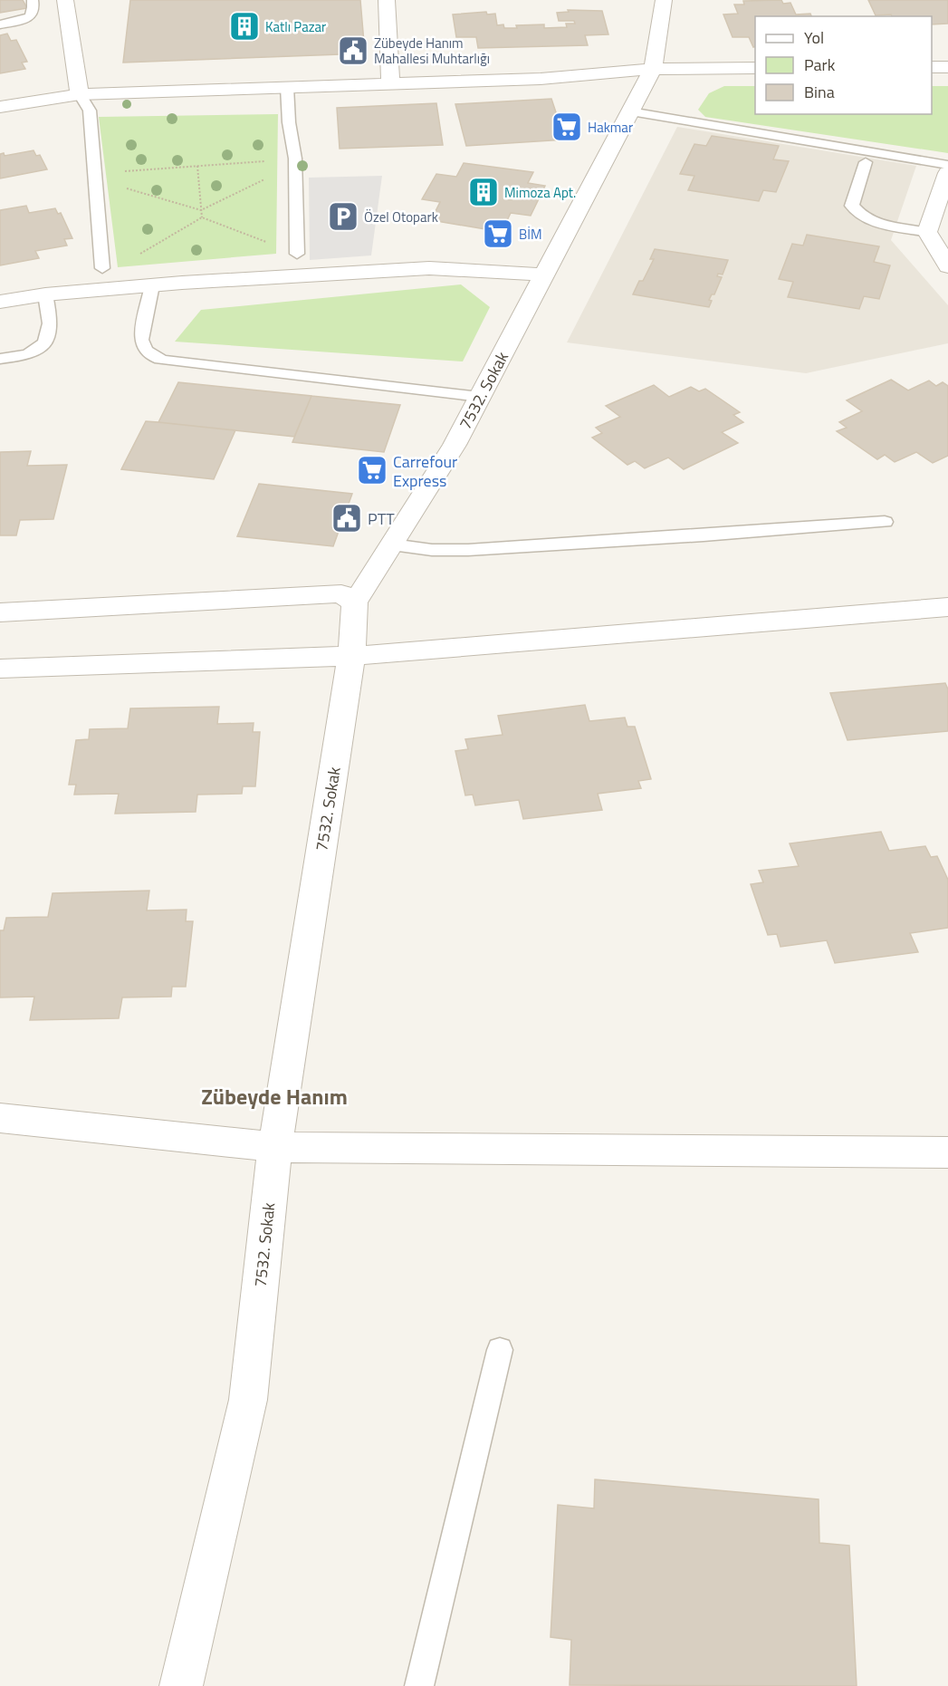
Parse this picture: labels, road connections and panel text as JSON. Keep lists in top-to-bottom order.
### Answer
{
  "streets": {
    "street": ["7532. Sokak"]
  },
  "districts": ["Zübeyde Hanım"],
  "places": {
    "building": ["Katlı Pazar", "Mimoza Apt."],
    "public building": ["Zübeyde Hanım Mahallesi Muhtarlığı", "PTT"],
    "supermarket": ["Hakmar", "BİM", "Carrefour Express"],
    "parking": ["Özel Otopark"]
  },
  "legend": ["Yol", "Park", "Bina"]
}
